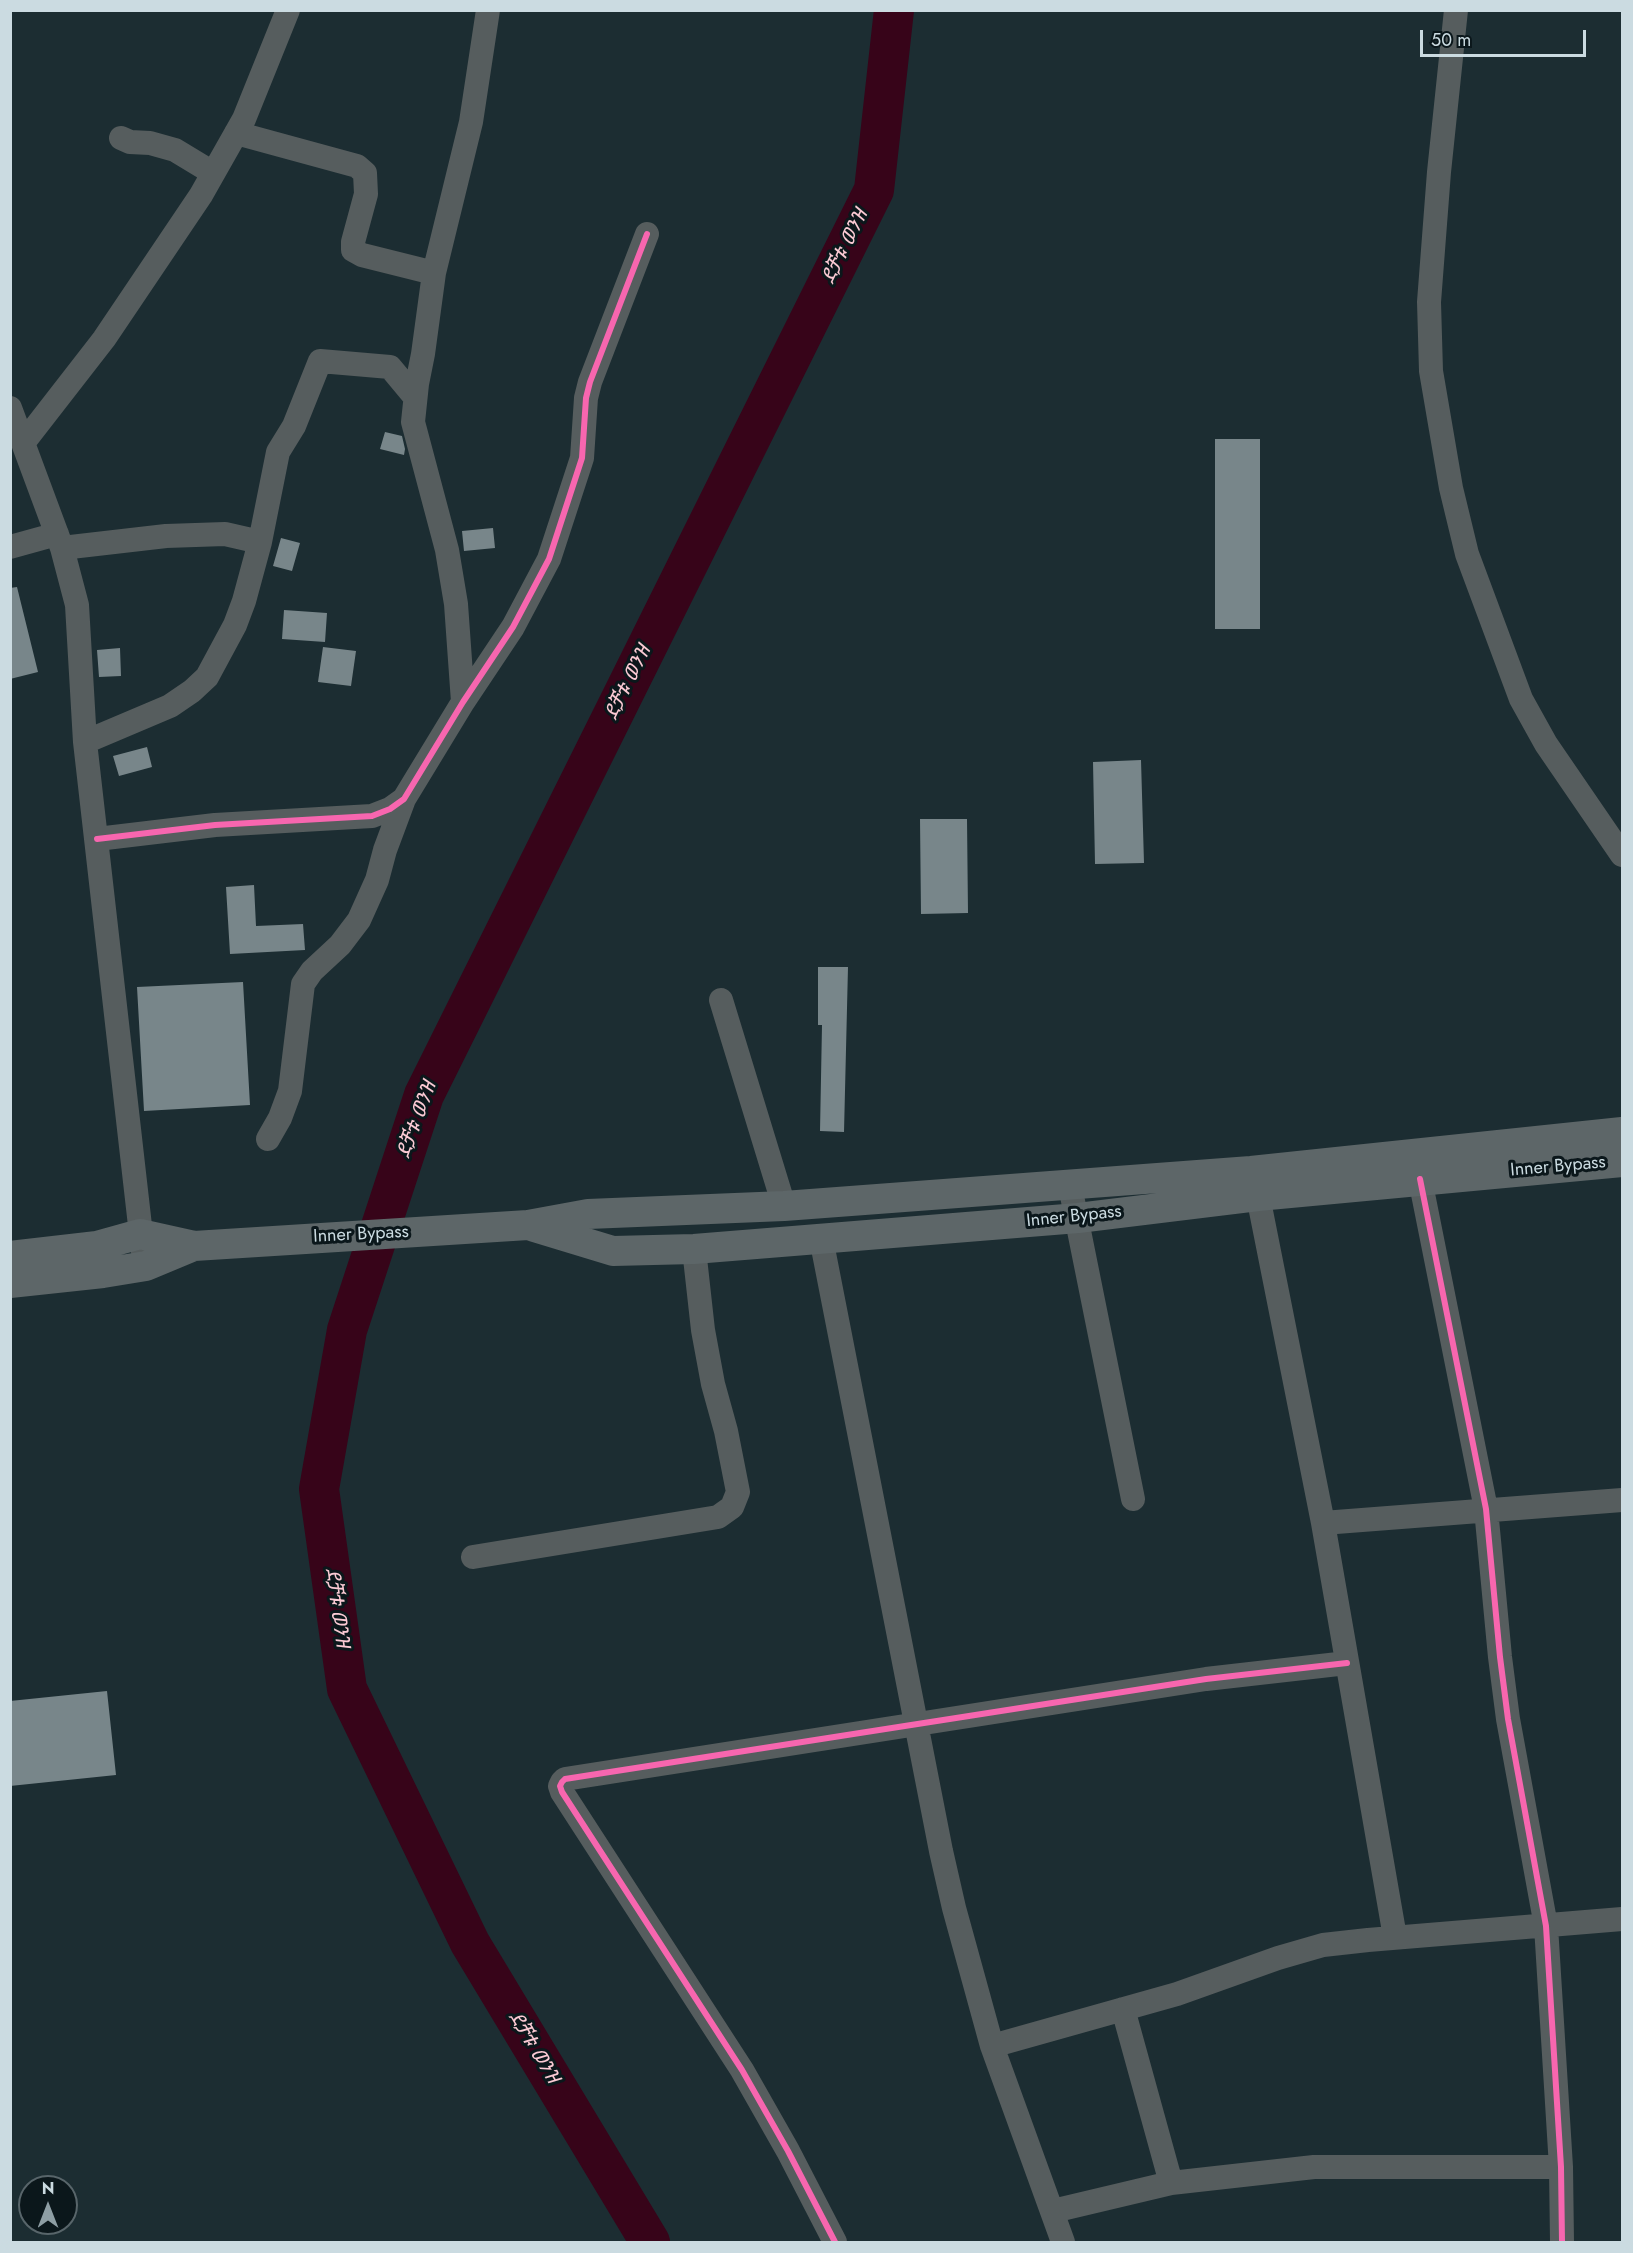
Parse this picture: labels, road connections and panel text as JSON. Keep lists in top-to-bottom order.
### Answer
{
  "streets": {
    "main road": ["Inner Bypass"]
  },
  "water": ["ደቻቱ ወንዝ"],
  "scale_bar": "50 m",
  "north": "top"
}
